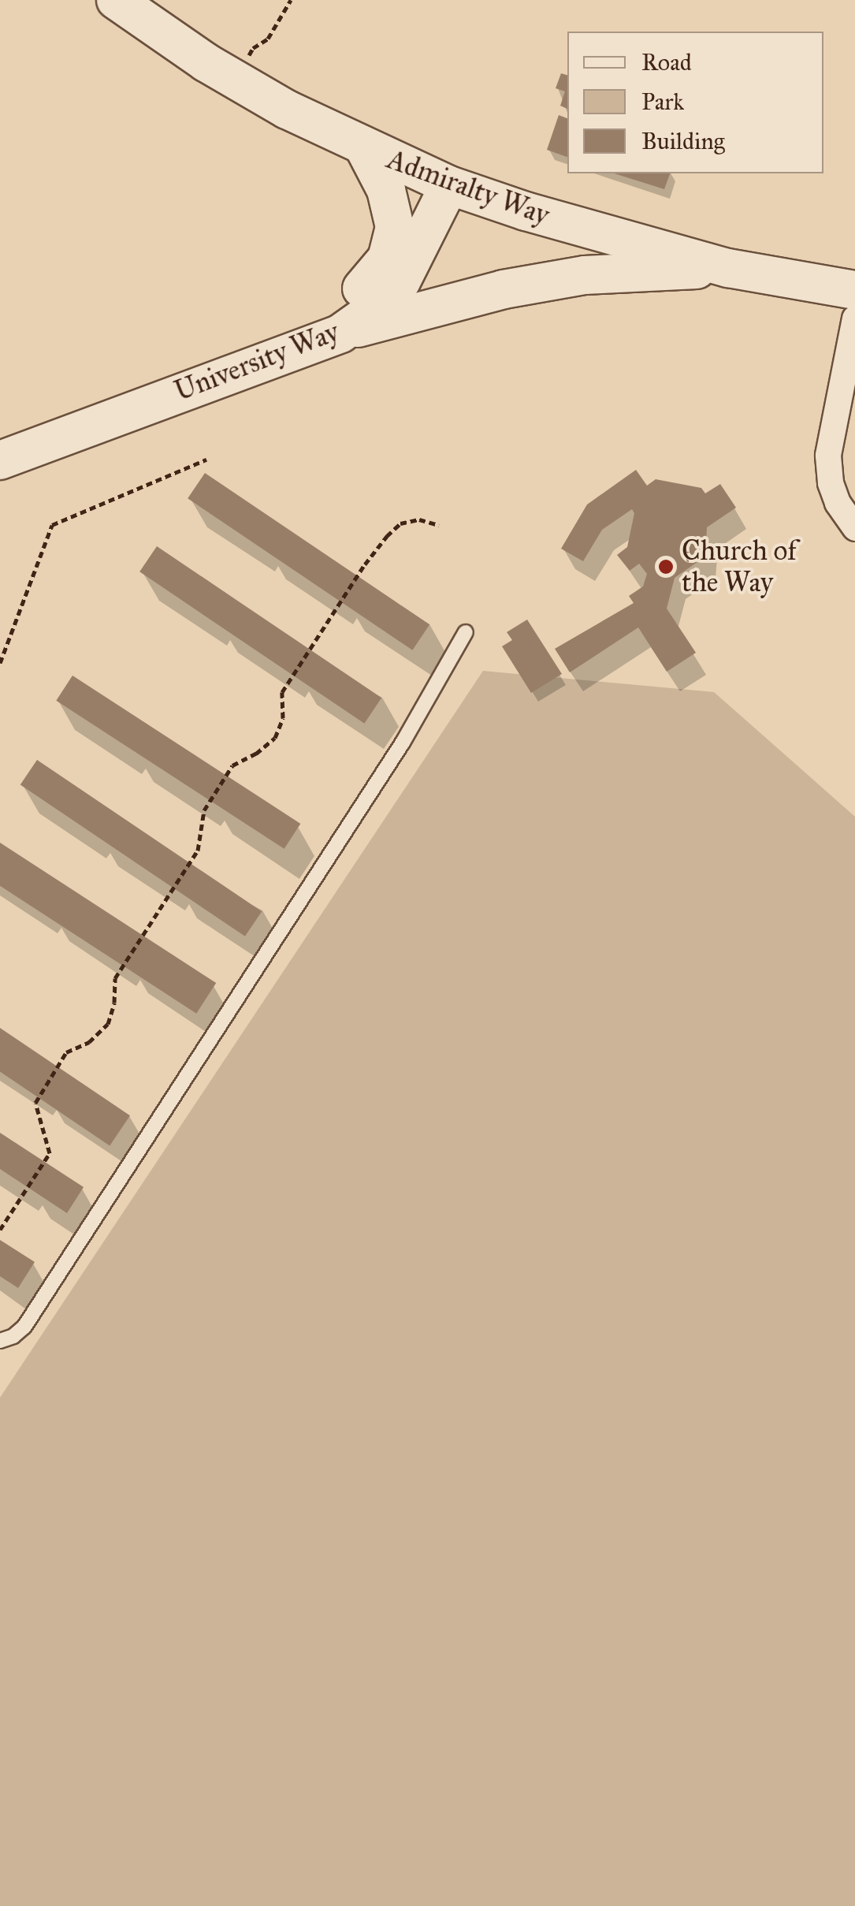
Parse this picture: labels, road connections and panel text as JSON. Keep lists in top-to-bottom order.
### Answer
{
  "streets": {
    "main road": ["Admiralty Way", "University Way"]
  },
  "crossings": [
    ["Admiralty Way", "University Way"]
  ],
  "places": ["Church of the Way"],
  "legend": ["Road", "Park", "Building"]
}
